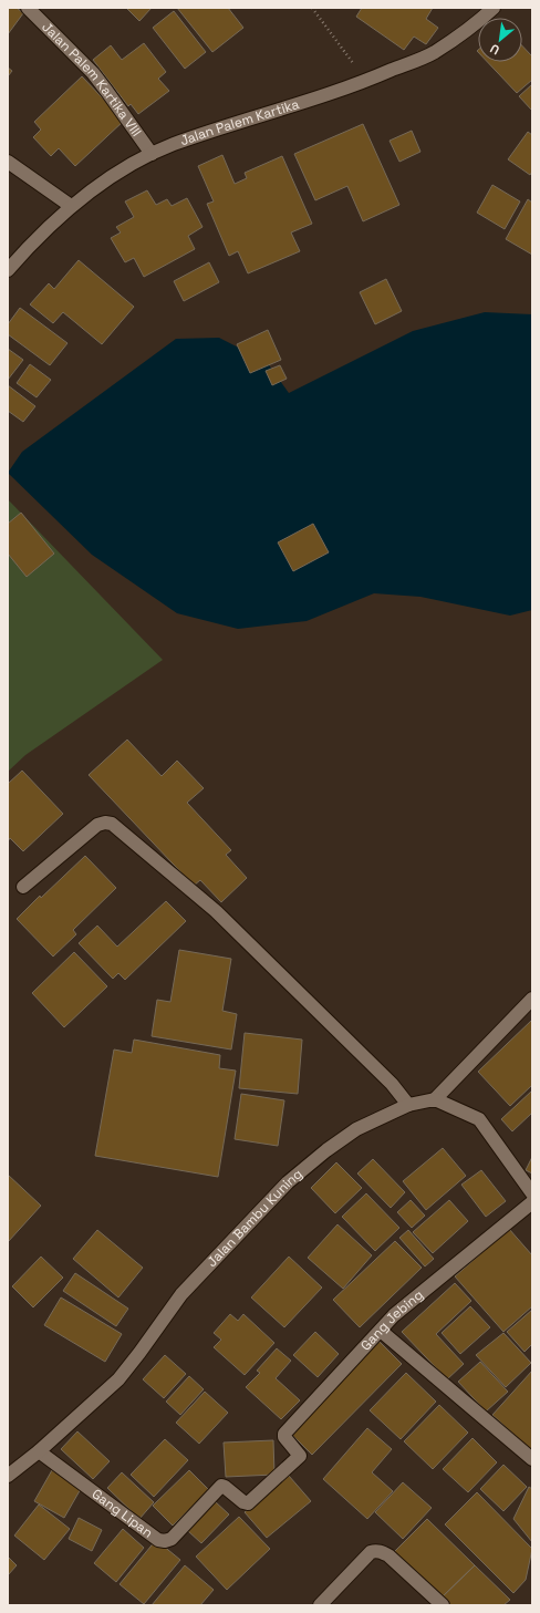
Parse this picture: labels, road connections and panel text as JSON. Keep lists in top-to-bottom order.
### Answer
{
  "streets": {
    "street": [
      "Jalan Palem Kartika VIII",
      "Jalan Palem Kartika",
      "Jalan Bambu Kuning",
      "Gang Jebing",
      "Gang Lipan"
    ]
  },
  "crossings": [
    ["Jalan Palem Kartika VIII", "Jalan Palem Kartika"],
    ["Jalan Bambu Kuning", "Gang Lipan"],
    ["Gang Jebing", "Gang Lipan"]
  ],
  "north": "bottom left"
}
